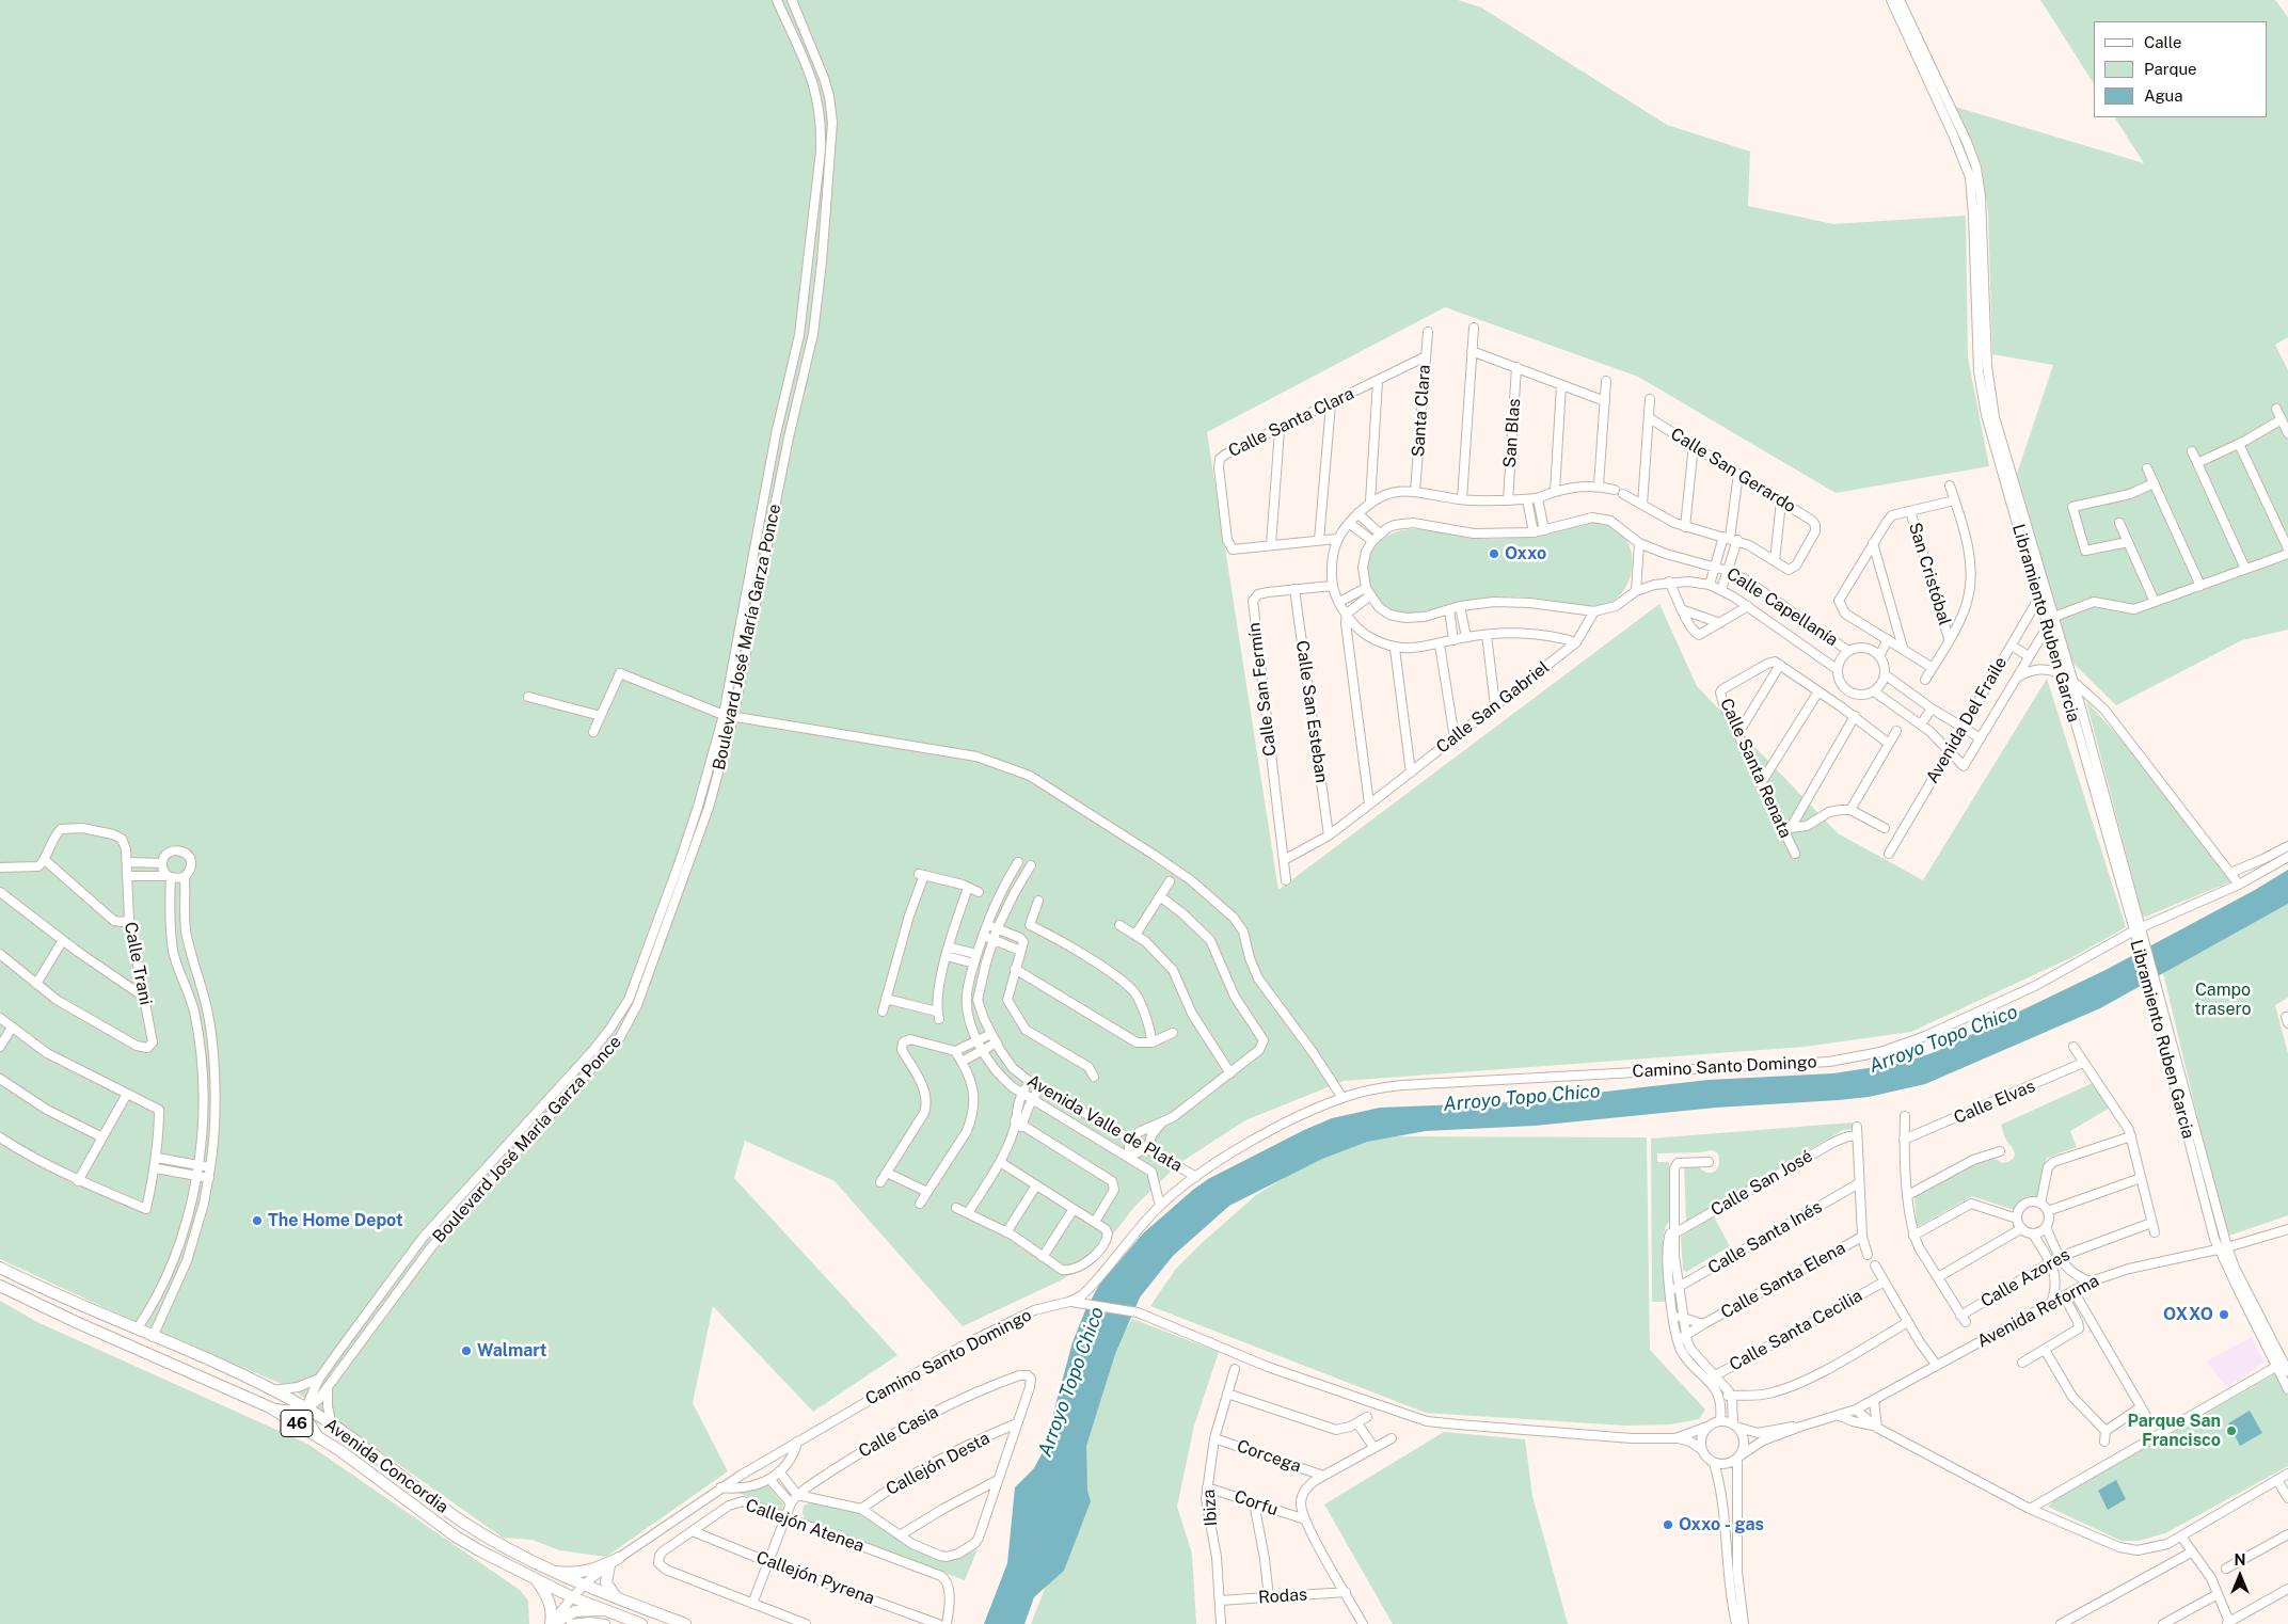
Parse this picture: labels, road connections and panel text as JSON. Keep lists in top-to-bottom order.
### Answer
{
  "streets": {
    "main road": ["46", "Avenida Concordia"],
    "street": [
      "Santa Clara",
      "Calle Santa Clara",
      "San Blas",
      "Calle San Gerardo",
      "San Cristóbal",
      "Calle Capellanía",
      "Libramiento Ruben Garcia",
      "Boulevard José María Garza Ponce",
      "Calle San Fermín",
      "Calle San Gabriel",
      "Calle San Esteban",
      "Avenida Del Fraile",
      "Calle Santa Renata",
      "Calle Trani",
      "Camino Santo Domingo",
      "Calle Elvas",
      "Avenida Valle de Plata",
      "Calle San José",
      "Calle Santa Inés",
      "Calle Azores",
      "Calle Santa Elena",
      "Avenida Reforma",
      "Calle Santa Cecilia",
      "Calle Casia",
      "Corcega",
      "Callejón Desta",
      "Corfu",
      "Ibiza",
      "Callejón Atenea",
      "Callejón Pyrena",
      "Rodas"
    ]
  },
  "crossings": [
    ["Santa Clara", "Calle Santa Clara"],
    ["Libramiento Ruben Garcia", "Avenida Del Fraile"],
    ["Libramiento Ruben Garcia", "Camino Santo Domingo"],
    ["Libramiento Ruben Garcia", "Avenida Reforma"],
    ["Boulevard José María Garza Ponce", "Avenida Concordia"],
    ["Calle San Fermín", "Calle San Esteban"],
    ["Camino Santo Domingo", "Avenida Valle de Plata"],
    ["Camino Santo Domingo", "Avenida Concordia"],
    ["Calle Casia", "Callejón Desta"],
    ["Calle Casia", "Callejón Atenea"],
    ["Calle Casia", "Callejón Pyrena"],
    ["Corcega", "Ibiza"],
    ["Corfu", "Ibiza"],
    ["Ibiza", "Rodas"],
    ["Callejón Atenea", "Callejón Pyrena"]
  ],
  "water": ["Arroyo Topo Chico"],
  "parks": ["Campo trasero"],
  "places": [
    "Oxxo",
    "The Home Depot",
    "OXXO",
    "Walmart",
    "Parque San Francisco",
    "Oxxo - gas"
  ],
  "legend": ["Calle", "Parque", "Agua"],
  "north": "top"
}
